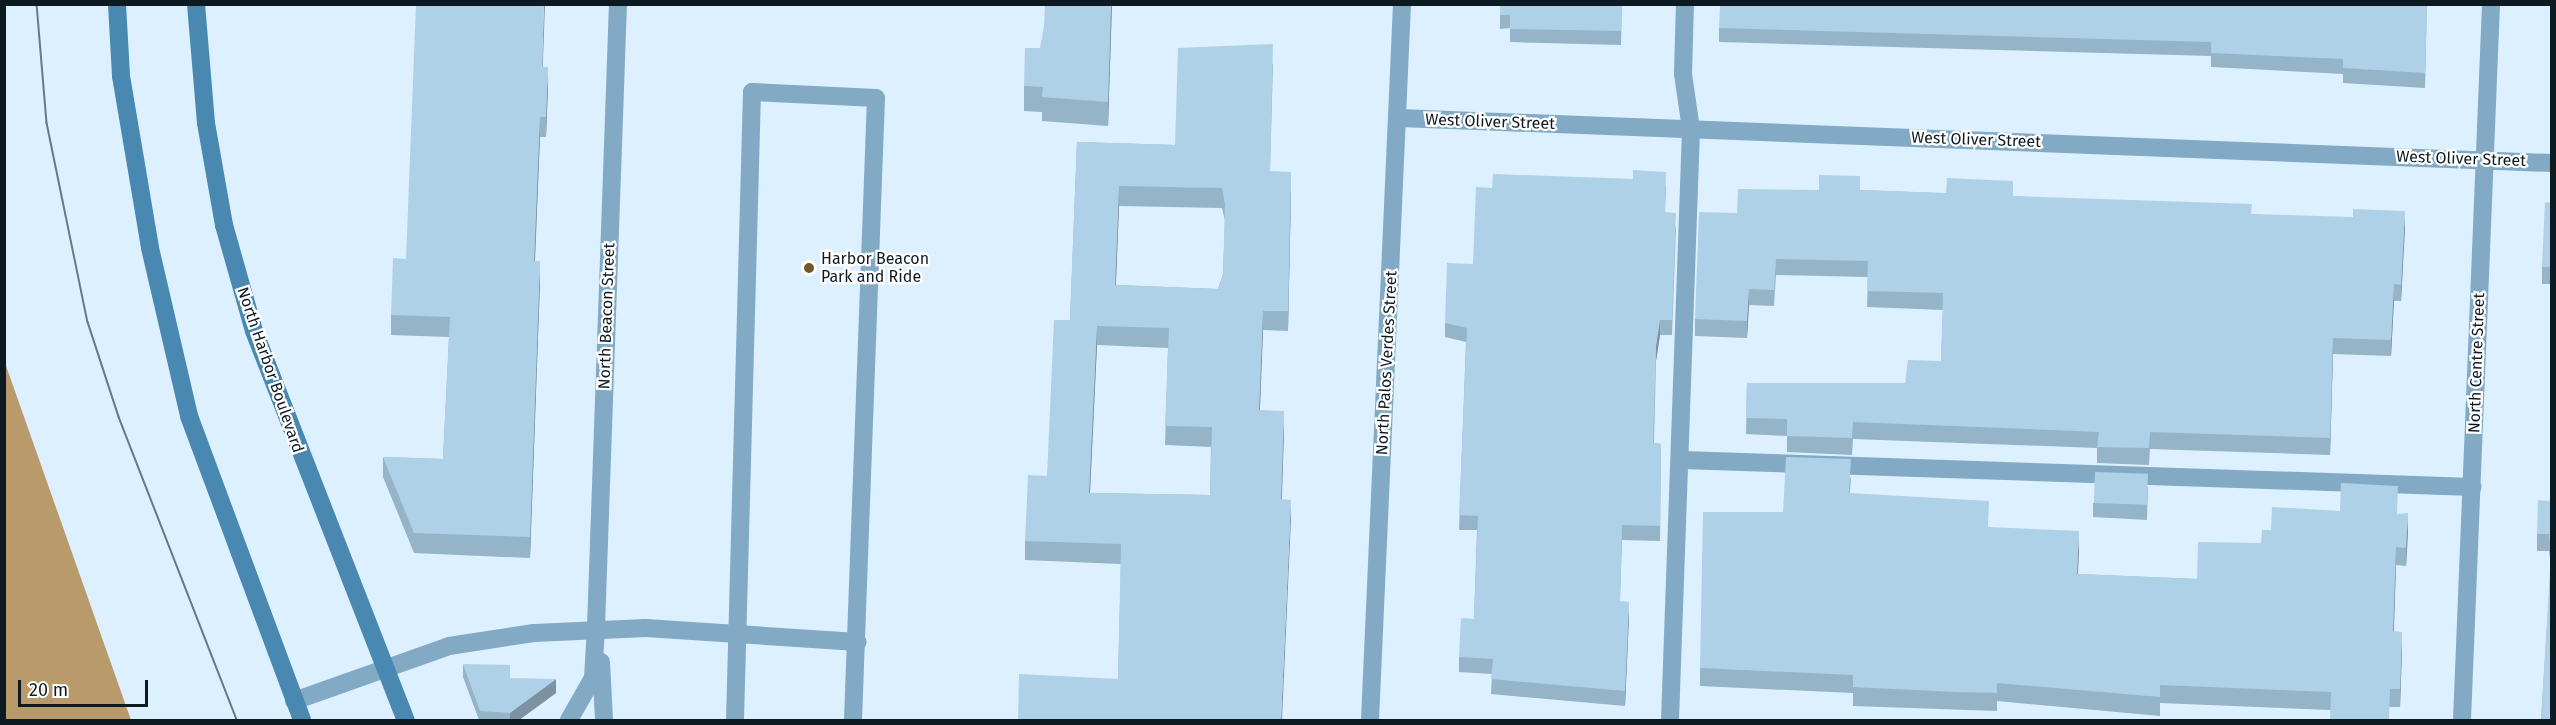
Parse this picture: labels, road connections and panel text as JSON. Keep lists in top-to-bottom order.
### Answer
{
  "streets": {
    "main road": ["North Harbor Boulevard"],
    "street": [
      "West Oliver Street",
      "North Beacon Street",
      "North Palos Verdes Street",
      "North Centre Street"
    ]
  },
  "crossings": [
    ["West Oliver Street", "North Palos Verdes Street"],
    ["West Oliver Street", "North Centre Street"]
  ],
  "places": ["Harbor Beacon Park and Ride"],
  "scale_bar": "20 m"
}
